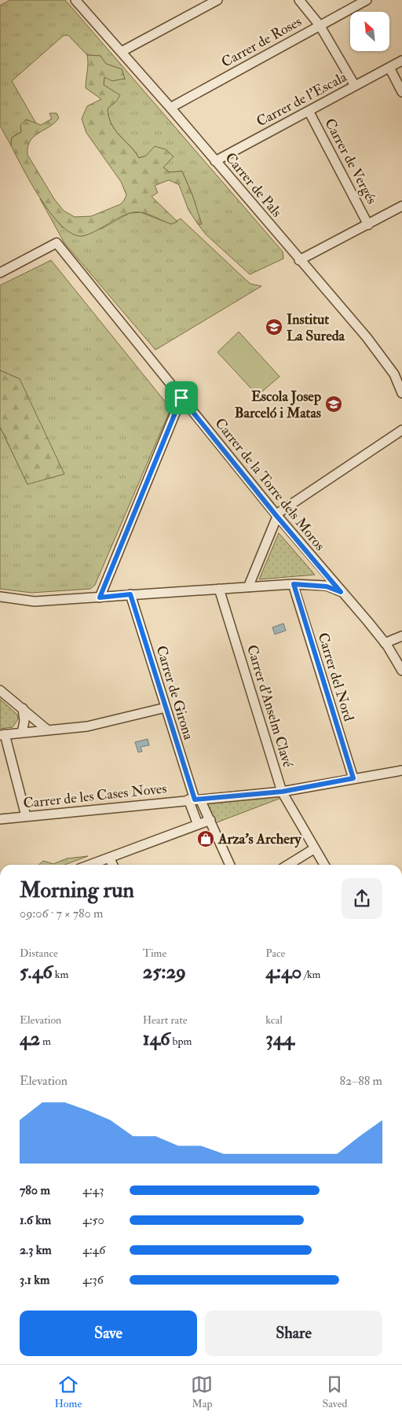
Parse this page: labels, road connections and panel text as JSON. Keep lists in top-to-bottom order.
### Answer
{
  "streets": {
    "street": [
      "Carrer de Roses",
      "Carrer de l'Escala",
      "Carrer de Vergés",
      "Carrer de Pals",
      "Carrer de la Torre dels Moros",
      "Carrer del Nord",
      "Carrer de Girona",
      "Carrer d'Anselm Clavé",
      "Carrer de les Cases Noves"
    ]
  },
  "crossings": [
    ["Carrer de Roses", "Carrer de Pals"],
    ["Carrer de l'Escala", "Carrer de Vergés"],
    ["Carrer de l'Escala", "Carrer de Pals"],
    ["Carrer del Nord", "Carrer de les Cases Noves"],
    ["Carrer de Girona", "Carrer de les Cases Noves"],
    ["Carrer d'Anselm Clavé", "Carrer de les Cases Noves"]
  ],
  "places": {
    "school or university": ["Institut La Sureda", "Escola Josep Barceló i Matas"],
    "shop": ["Arza's Archery"]
  },
  "north": "top left",
  "page": {
    "heading": ["Morning run", "09:06 · 7 × 780 m"],
    "stats": [
      ["Distance", "5.46 km"],
      ["Time", "25:29"],
      ["Pace", "4:40 /km"],
      ["Elevation", "42 m"],
      ["Heart rate", "146 bpm"],
      ["kcal", "344"]
    ],
    "chart": ["Elevation", "82–88 m"],
    "list": [
      {
        "name": "780 m",
        "note": "4:43"
      },
      {
        "name": "1.6 km",
        "note": "4:50"
      },
      {
        "name": "2.3 km",
        "note": "4:46"
      },
      {
        "name": "3.1 km",
        "note": "4:36"
      }
    ],
    "buttons": ["Save", "Share"],
    "tabs": ["Home", "Map", "Saved"]
  }
}
